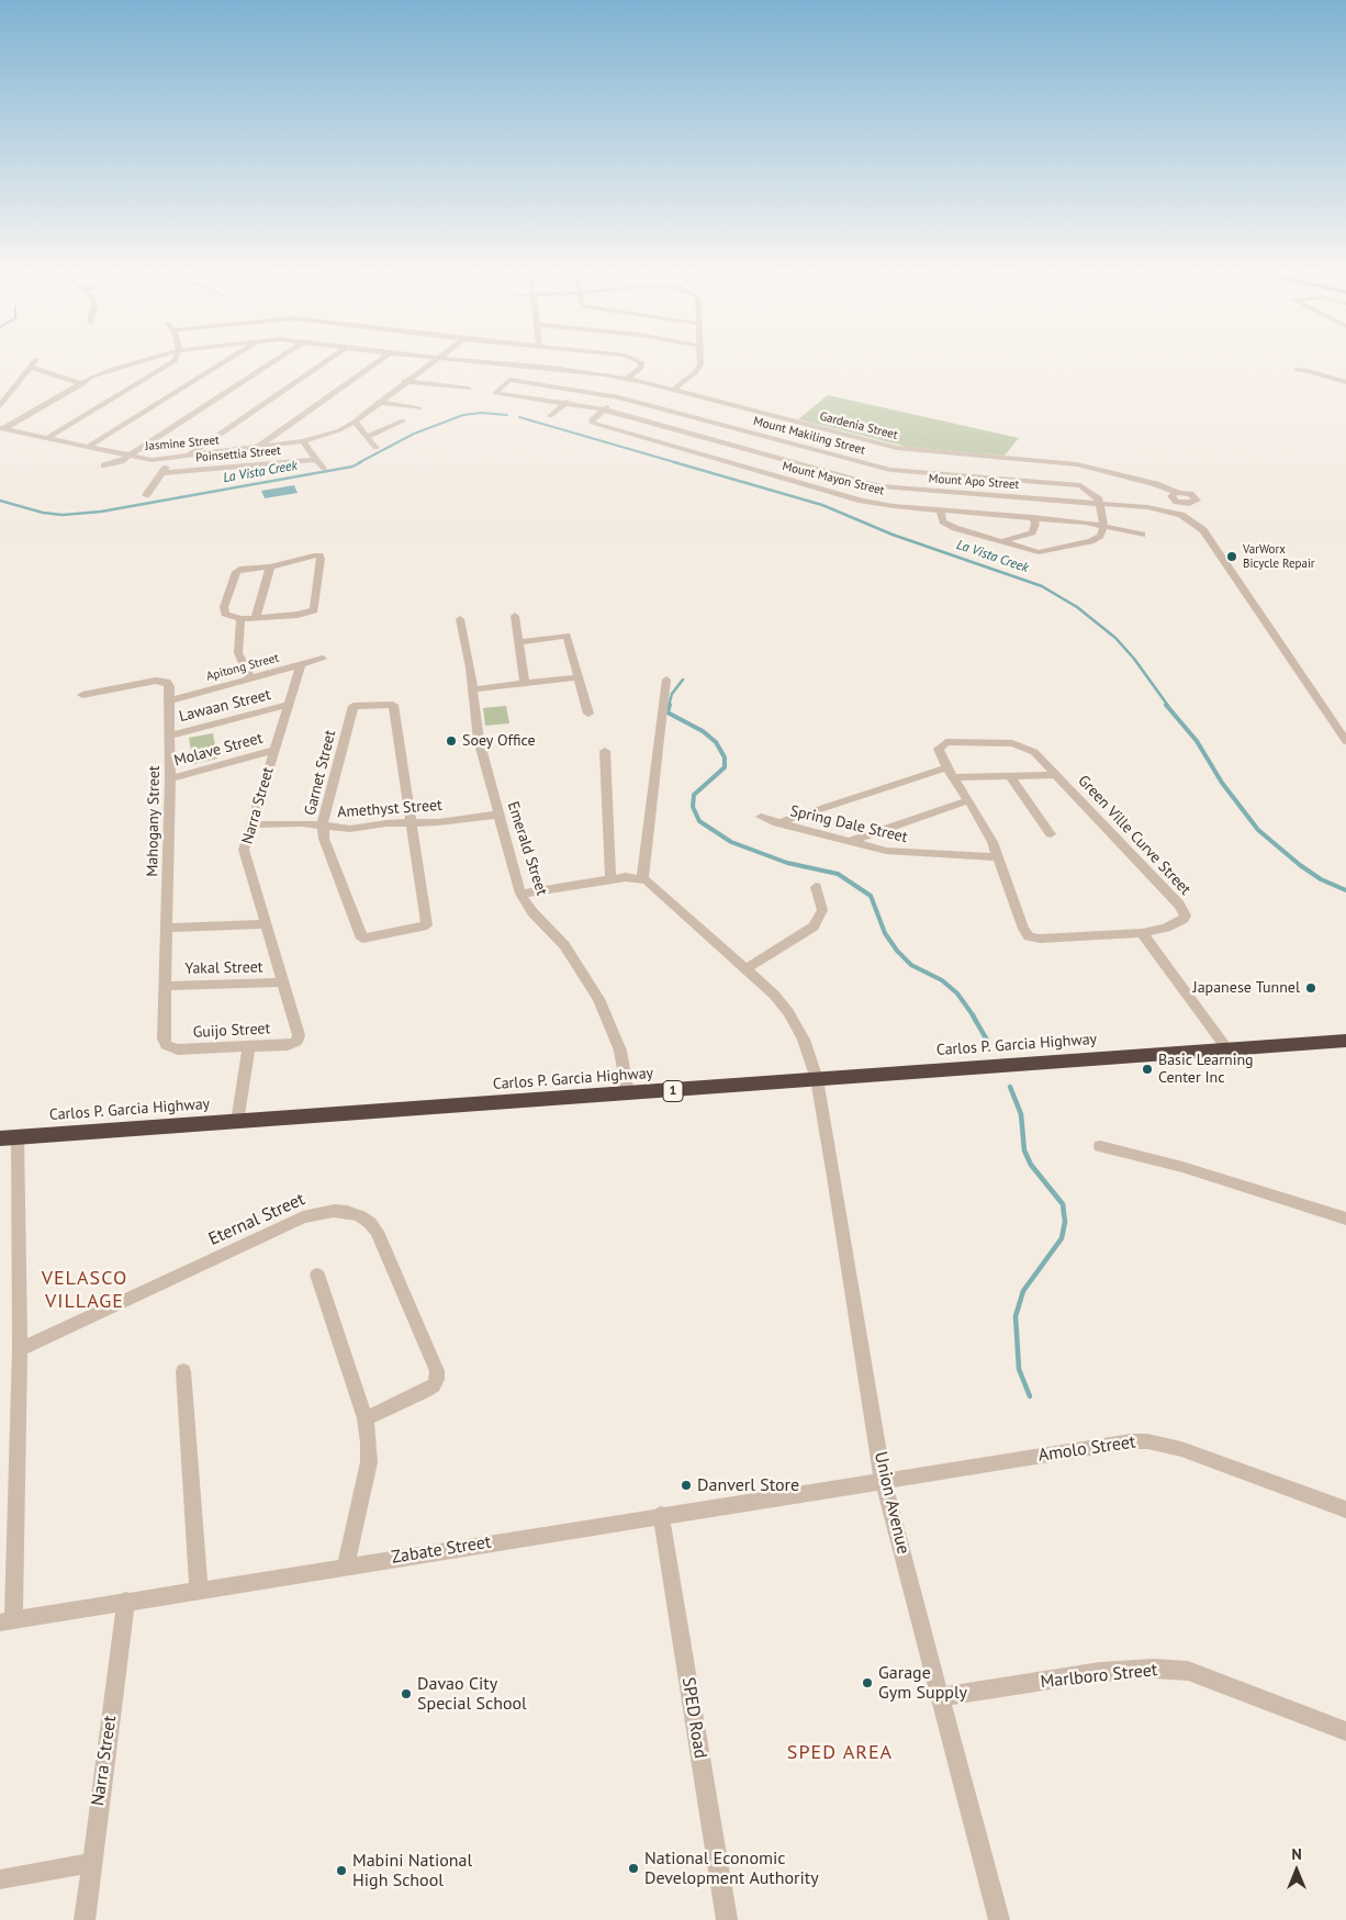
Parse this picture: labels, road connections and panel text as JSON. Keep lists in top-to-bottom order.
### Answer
{
  "streets": {
    "highway": ["Carlos P. Garcia Highway", "1"],
    "street": [
      "Gardenia Street",
      "Mount Makiling Street",
      "Jasmine Street",
      "Poinsettia Street",
      "Mount Mayon Street",
      "Mount Apo Street",
      "Apitong Street",
      "Lawaan Street",
      "Molave Street",
      "Garnet Street",
      "Narra Street",
      "Amethyst Street",
      "Mahogany Street",
      "Spring Dale Street",
      "Green Ville Curve Street",
      "Emerald Street",
      "Yakal Street",
      "Guijo Street",
      "Eternal Street",
      "Amolo Street",
      "Union Avenue",
      "Zabate Street",
      "Marlboro Street",
      "SPED Road"
    ]
  },
  "crossings": [
    ["Gardenia Street", "Mount Makiling Street"],
    ["Gardenia Street", "Jasmine Street"],
    ["Mount Makiling Street", "Mount Apo Street"],
    ["Mount Mayon Street", "Mount Apo Street"],
    ["Apitong Street", "Narra Street"],
    ["Apitong Street", "Mahogany Street"],
    ["Lawaan Street", "Narra Street"],
    ["Lawaan Street", "Mahogany Street"],
    ["Molave Street", "Narra Street"],
    ["Molave Street", "Mahogany Street"],
    ["Garnet Street", "Amethyst Street"],
    ["Narra Street", "Amethyst Street"],
    ["Narra Street", "Yakal Street"],
    ["Narra Street", "Guijo Street"],
    ["Narra Street", "Zabate Street"],
    ["Amethyst Street", "Emerald Street"],
    ["Mahogany Street", "Yakal Street"],
    ["Mahogany Street", "Guijo Street"],
    ["Emerald Street", "Carlos P. Garcia Highway"],
    ["Carlos P. Garcia Highway", "Union Avenue"],
    ["Amolo Street", "Union Avenue"],
    ["Amolo Street", "Zabate Street"],
    ["Union Avenue", "Zabate Street"],
    ["Union Avenue", "Marlboro Street"],
    ["Zabate Street", "SPED Road"]
  ],
  "districts": ["VELASCO VILLAGE", "SPED AREA"],
  "water": ["La Vista Creek"],
  "places": [
    "VarWorx Bicycle Repair",
    "Soey Office",
    "Japanese Tunnel",
    "Basic Learning Center Inc",
    "Danverl Store",
    "Garage Gym Supply",
    "Davao City Special School",
    "National Economic Development Authority",
    "Mabini National High School"
  ],
  "north": "top"
}
